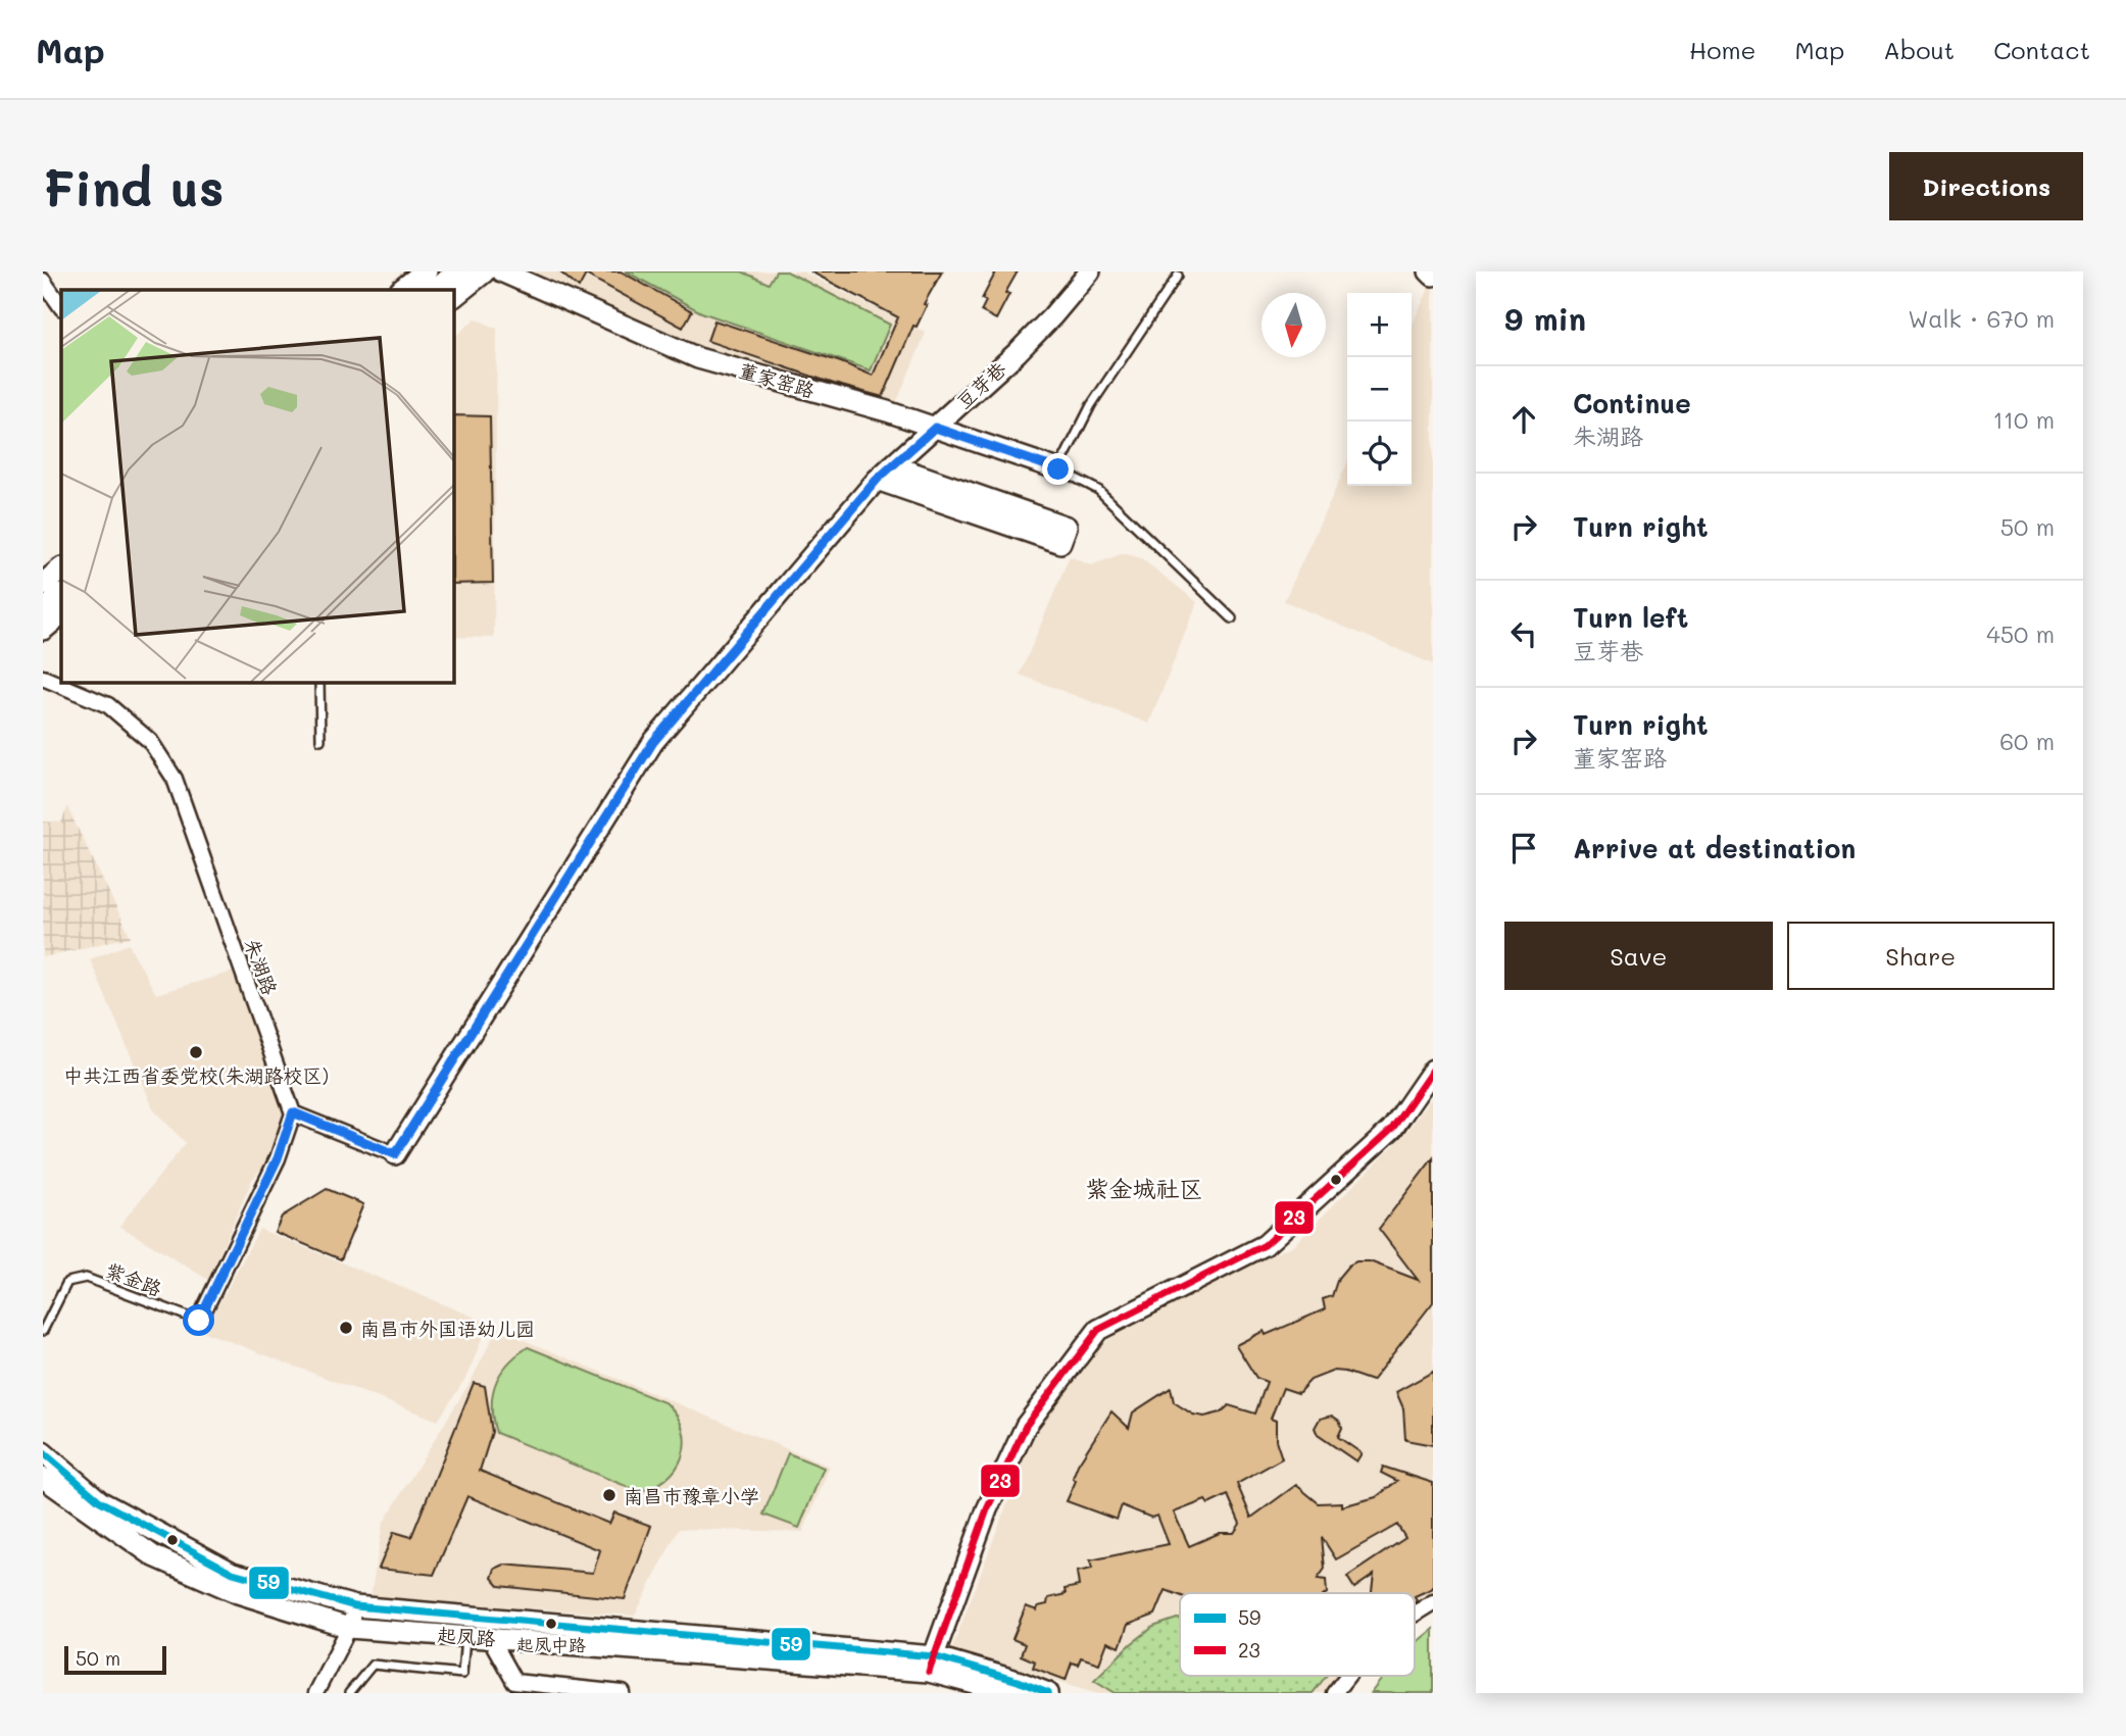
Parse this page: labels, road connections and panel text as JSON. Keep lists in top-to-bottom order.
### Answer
{
  "streets": {
    "street": [
      "董家窑路",
      "豆芽巷",
      "朱湖路",
      "起凤路"
    ],
    "lane": ["紫金路"]
  },
  "crossings": [
    ["董家窑路", "豆芽巷"]
  ],
  "districts": ["紫金城社区"],
  "places": [
    "中共江西省委党校(朱湖路校区)",
    "南昌市外国语幼儿园",
    "南昌市豫章小学",
    "起凤中路"
  ],
  "lines": ["transit line 23", "transit line 59"],
  "legend": ["59", "23"],
  "scale_bar": "50 m",
  "north": "bottom",
  "page": {
    "header": "Map",
    "nav": [
      "Home",
      "Map",
      "About",
      "Contact"
    ],
    "buttons": [
      "Directions",
      ["Save", "Share"]
    ],
    "title": "Find us",
    "heading": ["9 min", "Walk · 670 m"],
    "map_buttons": ["+", "−"],
    "list": [
      ["Continue", "朱湖路", "110 m"],
      ["Turn right", "50 m"],
      ["Turn left", "豆芽巷", "450 m"],
      ["Turn right", "董家窑路", "60 m"],
      "Arrive at destination"
    ],
    "scale": "50 m"
  }
}
